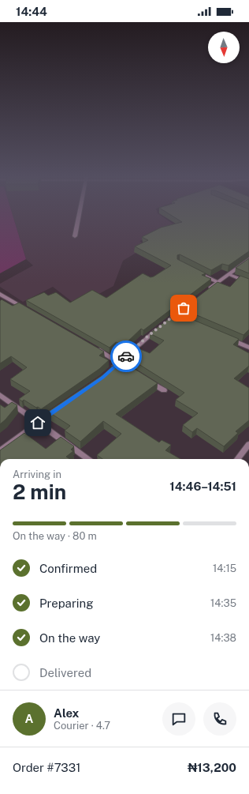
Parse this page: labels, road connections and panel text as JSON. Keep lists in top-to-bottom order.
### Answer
{
  "north": "bottom",
  "page": {
    "status": "14:44",
    "heading": ["2 min", "Arriving in", "14:46–14:51"],
    "panel": [
      "Alex",
      "Courier · 4.7",
      "Order #7331",
      "₦13,200"
    ],
    "bar": "On the way · 80 m",
    "list": [
      ["Confirmed", "14:15"],
      ["Preparing", "14:35"],
      ["On the way", "14:38"],
      "Delivered"
    ],
    "round": "A"
  }
}
